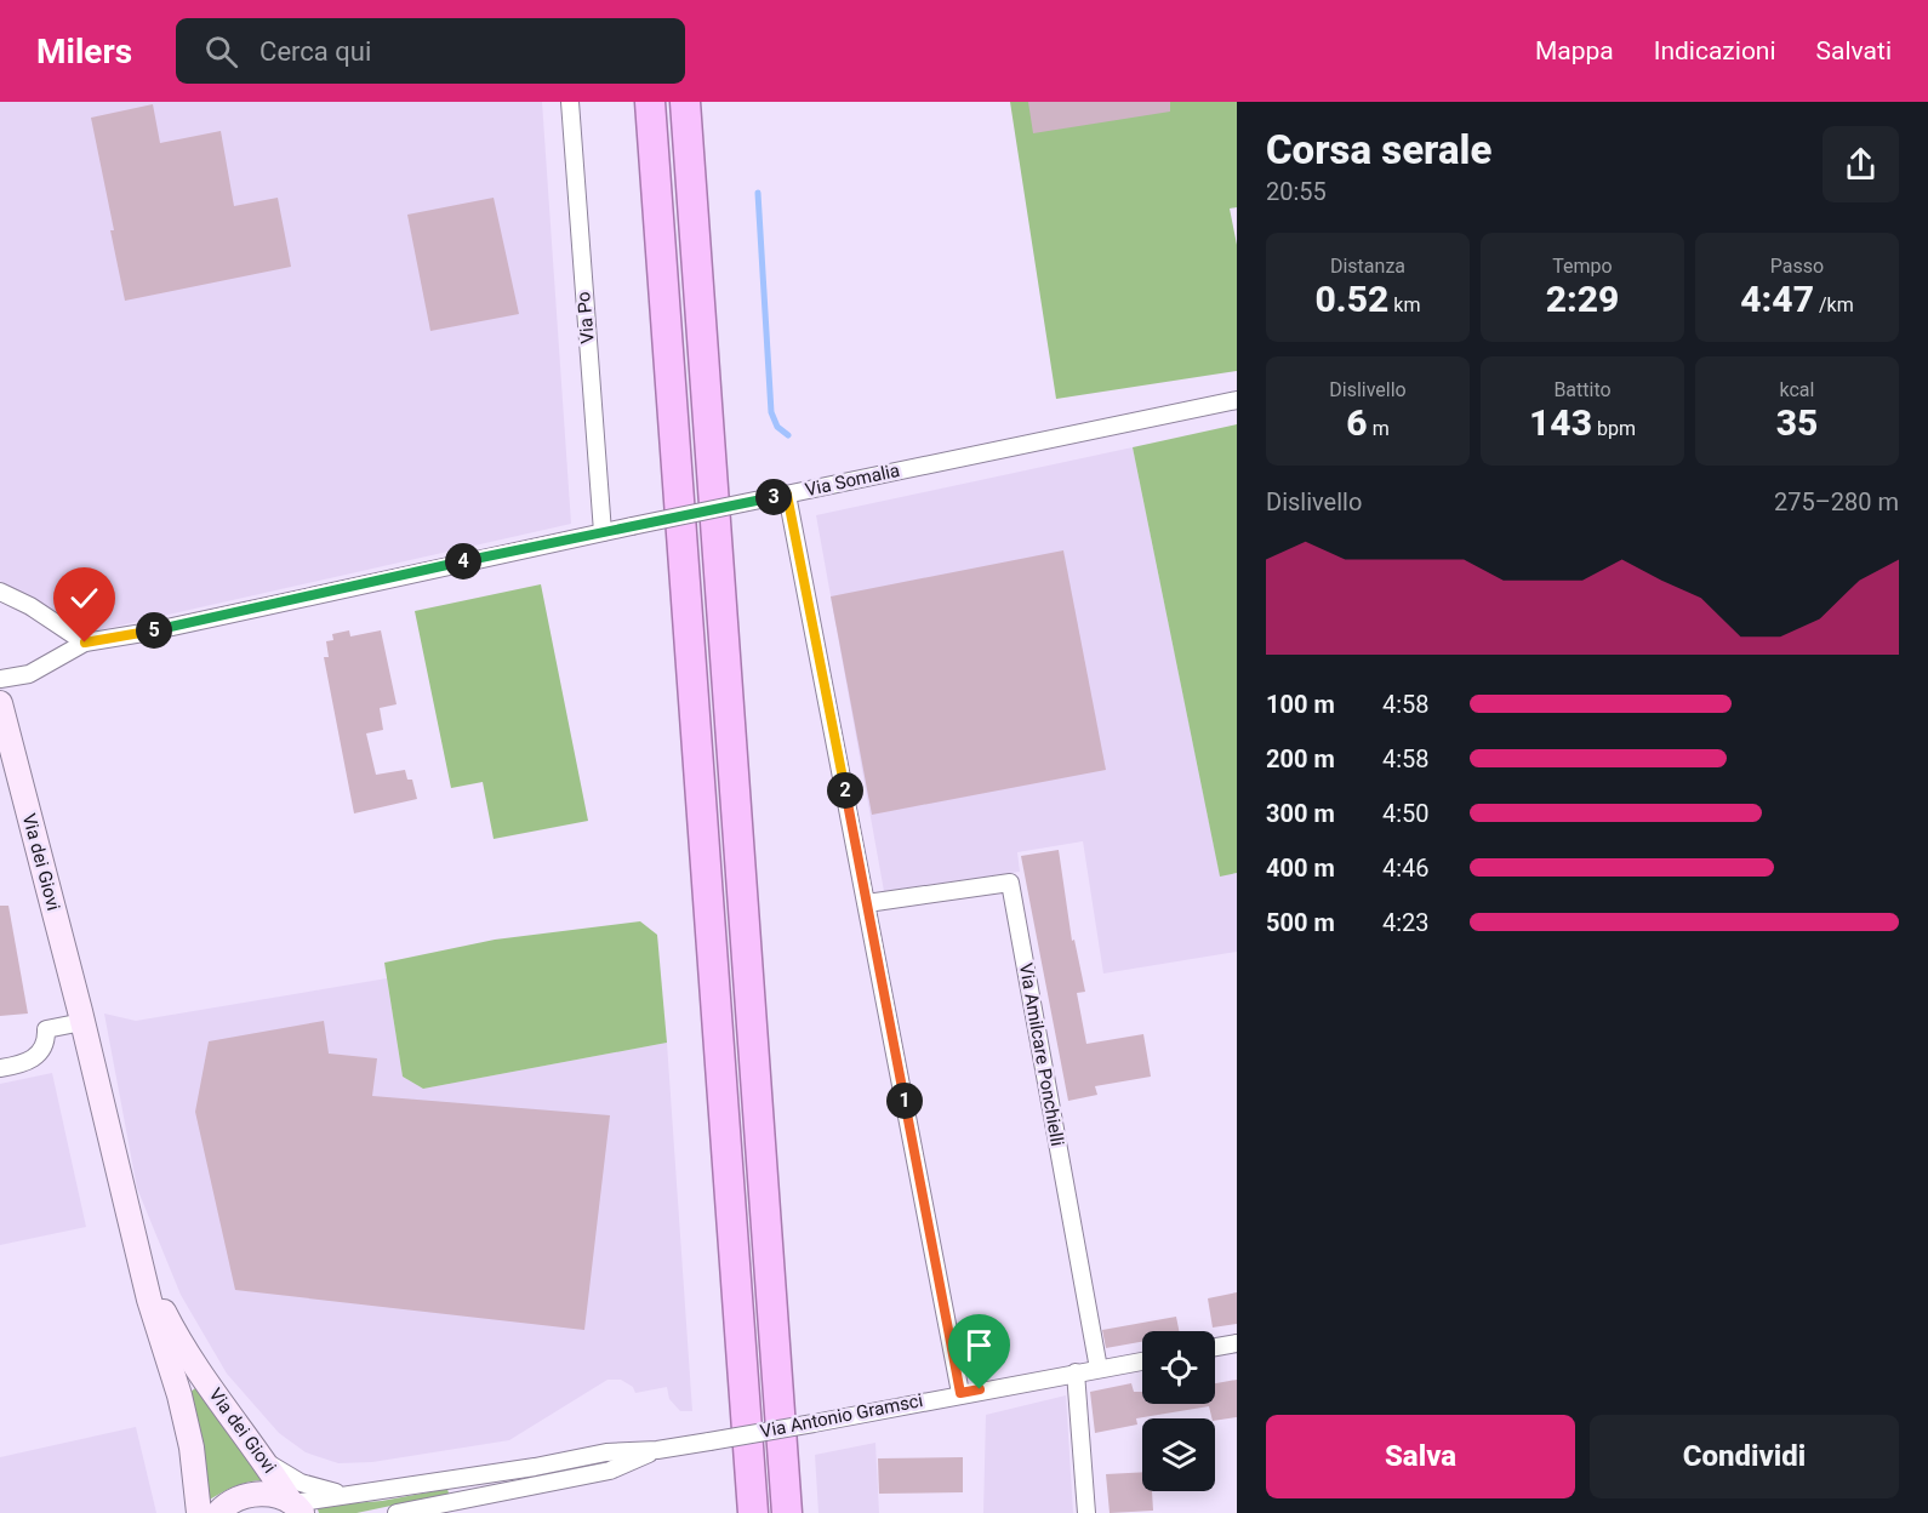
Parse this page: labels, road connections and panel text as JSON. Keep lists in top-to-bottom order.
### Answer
{
  "streets": {
    "main road": ["Via dei Giovi"],
    "street": [
      "Via Po",
      "Via Somalia",
      "Via Amilcare Ponchielli",
      "Via Antonio Gramsci"
    ]
  },
  "crossings": [
    ["Via Po", "Via Somalia"],
    ["Via dei Giovi", "Via Antonio Gramsci"],
    ["Via Amilcare Ponchielli", "Via Antonio Gramsci"]
  ],
  "page": {
    "header": "Milers",
    "search": "Cerca qui",
    "nav": ["Mappa", "Indicazioni", "Salvati"],
    "heading": ["Corsa serale", "20:55"],
    "stats": [
      ["Distanza", "0.52 km"],
      ["Tempo", "2:29"],
      ["Passo", "4:47 /km"],
      ["Dislivello", "6 m"],
      ["Battito", "143 bpm"],
      ["kcal", "35"]
    ],
    "chart": ["Dislivello", "275–280 m"],
    "pins": [
      "3",
      "4",
      "5",
      "2",
      "1"
    ],
    "list": [
      {
        "name": "100 m",
        "note": "4:58"
      },
      {
        "name": "200 m",
        "note": "4:58"
      },
      {
        "name": "300 m",
        "note": "4:50"
      },
      {
        "name": "400 m",
        "note": "4:46"
      },
      {
        "name": "500 m",
        "note": "4:23"
      }
    ],
    "buttons": ["Salva", "Condividi"]
  }
}
